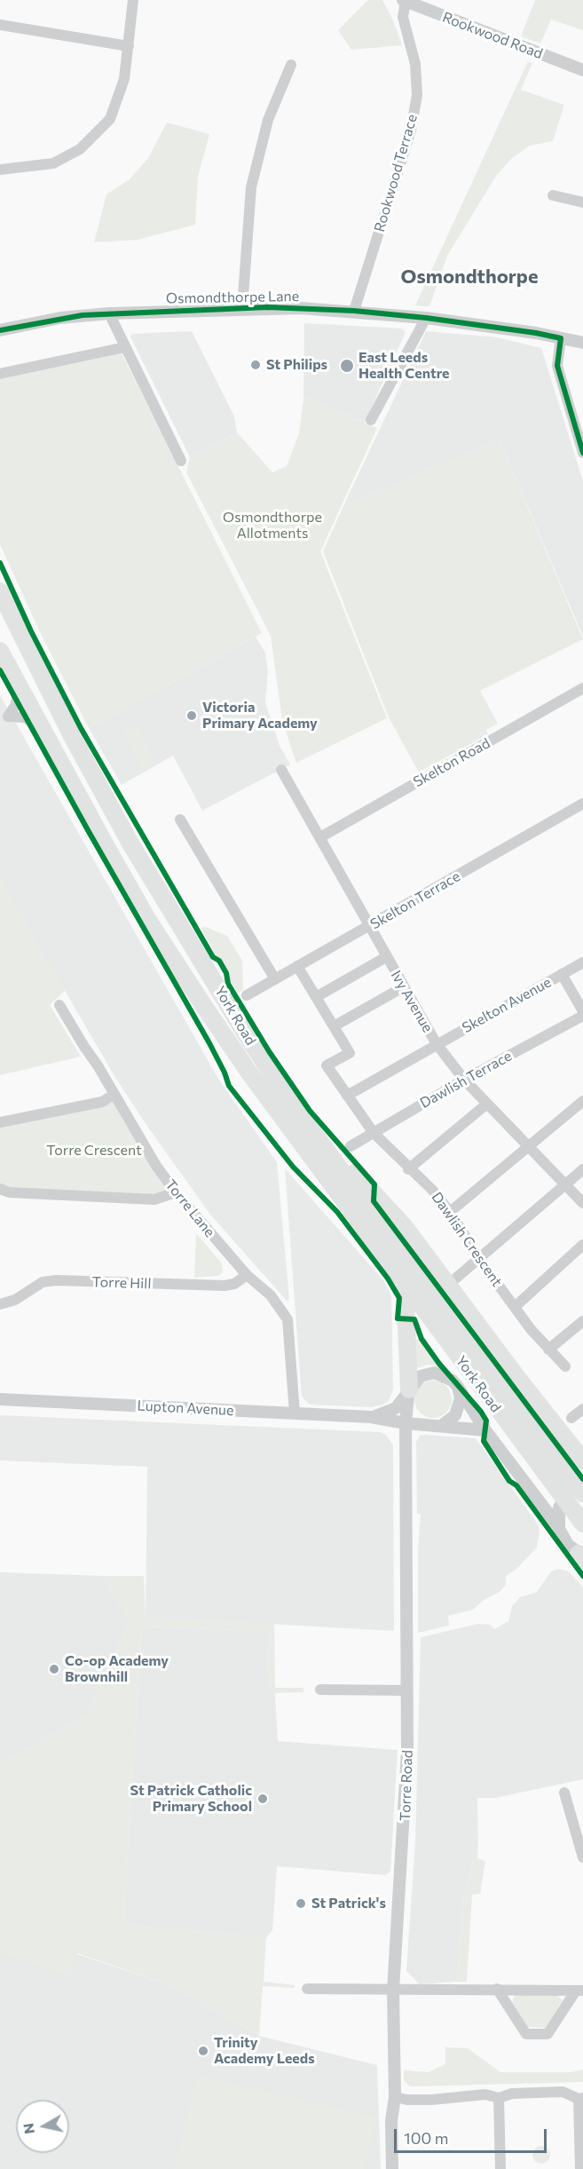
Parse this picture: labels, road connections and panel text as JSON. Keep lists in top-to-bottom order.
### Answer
{
  "streets": {
    "highway": ["York Road"],
    "street": [
      "Rookwood Road",
      "Rookwood Terrace",
      "Osmondthorpe Lane",
      "Skelton Road",
      "Skelton Terrace",
      "Ivy Avenue",
      "Skelton Avenue",
      "Dawlish Terrace",
      "Torre Lane",
      "Dawlish Crescent",
      "Torre Hill",
      "Lupton Avenue",
      "Torre Road"
    ]
  },
  "crossings": [
    ["Rookwood Road", "Rookwood Terrace"],
    ["Rookwood Terrace", "Osmondthorpe Lane"],
    ["Skelton Road", "Ivy Avenue"],
    ["Skelton Terrace", "Ivy Avenue"],
    ["Ivy Avenue", "Skelton Avenue"],
    ["Ivy Avenue", "Dawlish Terrace"],
    ["Skelton Avenue", "Dawlish Crescent"],
    ["York Road", "Lupton Avenue"],
    ["York Road", "Torre Road"],
    ["Dawlish Terrace", "Dawlish Crescent"],
    ["Torre Lane", "Torre Hill"],
    ["Torre Lane", "Lupton Avenue"],
    ["Lupton Avenue", "Torre Road"]
  ],
  "districts": ["Osmondthorpe"],
  "parks": ["Osmondthorpe Allotments", "Torre Crescent"],
  "places": [
    "St Philips",
    "East Leeds Health Centre",
    "Victoria Primary Academy",
    "Co-op Academy Brownhill",
    "St Patrick Catholic Primary School",
    "St Patrick's",
    "Trinity Academy Leeds"
  ],
  "scale_bar": "100 m",
  "north": "left"
}
